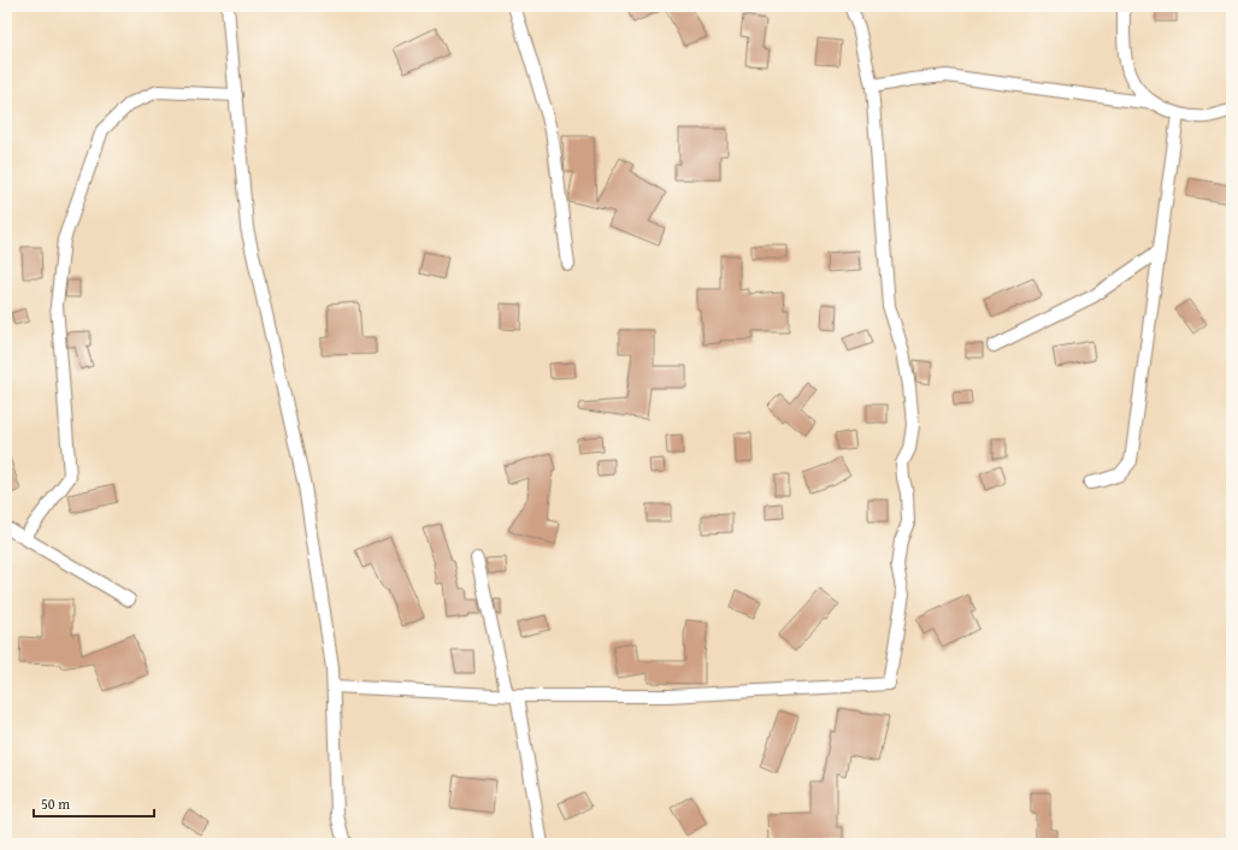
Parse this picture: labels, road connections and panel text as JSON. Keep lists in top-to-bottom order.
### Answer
{
  "scale_bar": "50 m"
}
